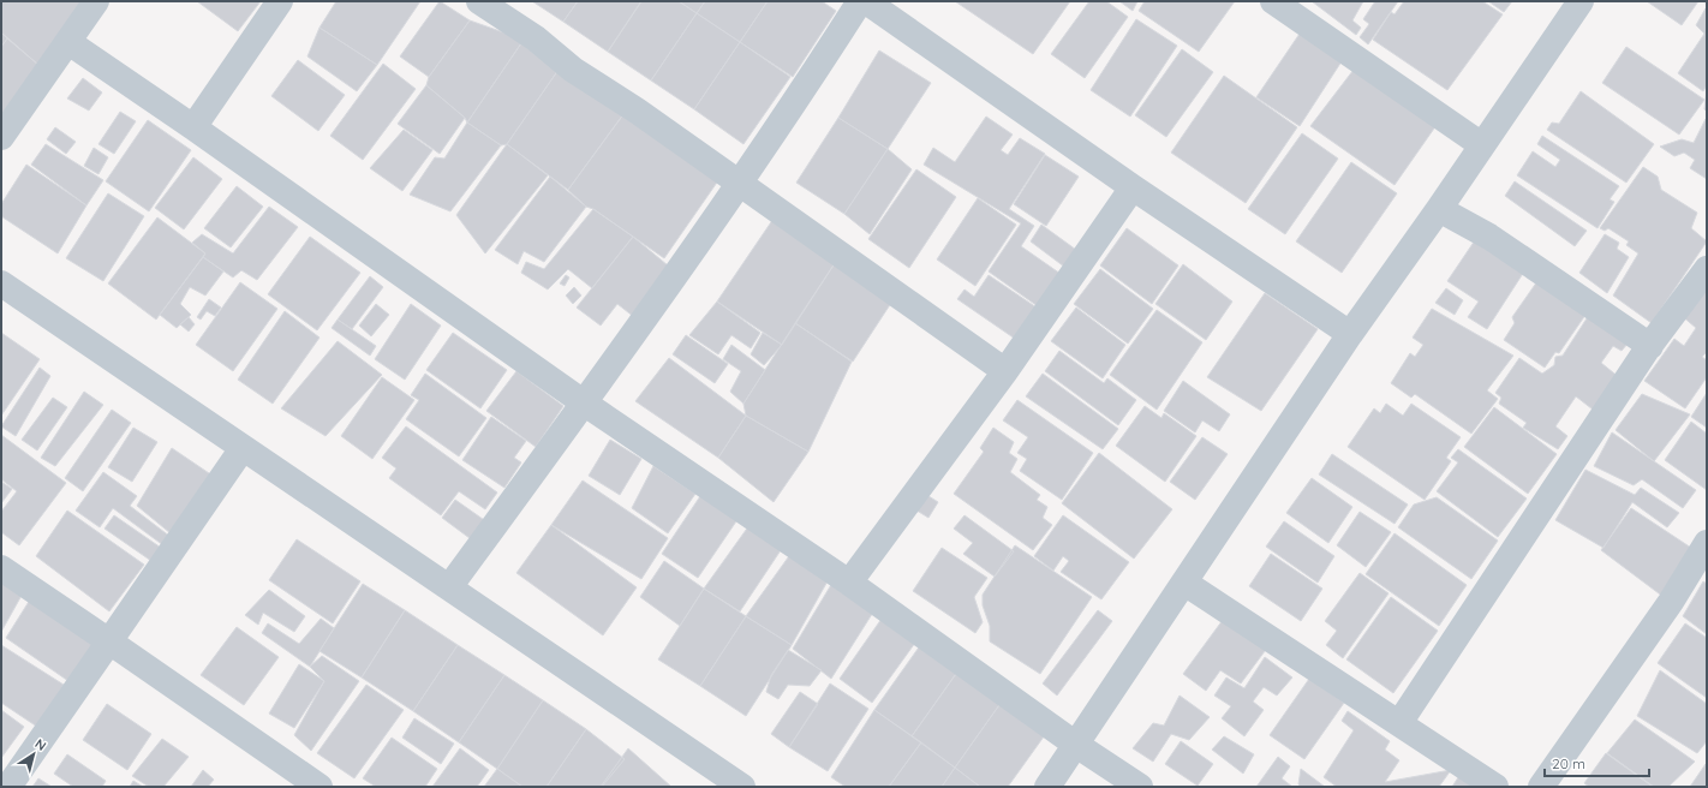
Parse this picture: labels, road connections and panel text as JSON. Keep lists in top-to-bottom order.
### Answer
{
  "scale_bar": "20 m",
  "north": "top right"
}
